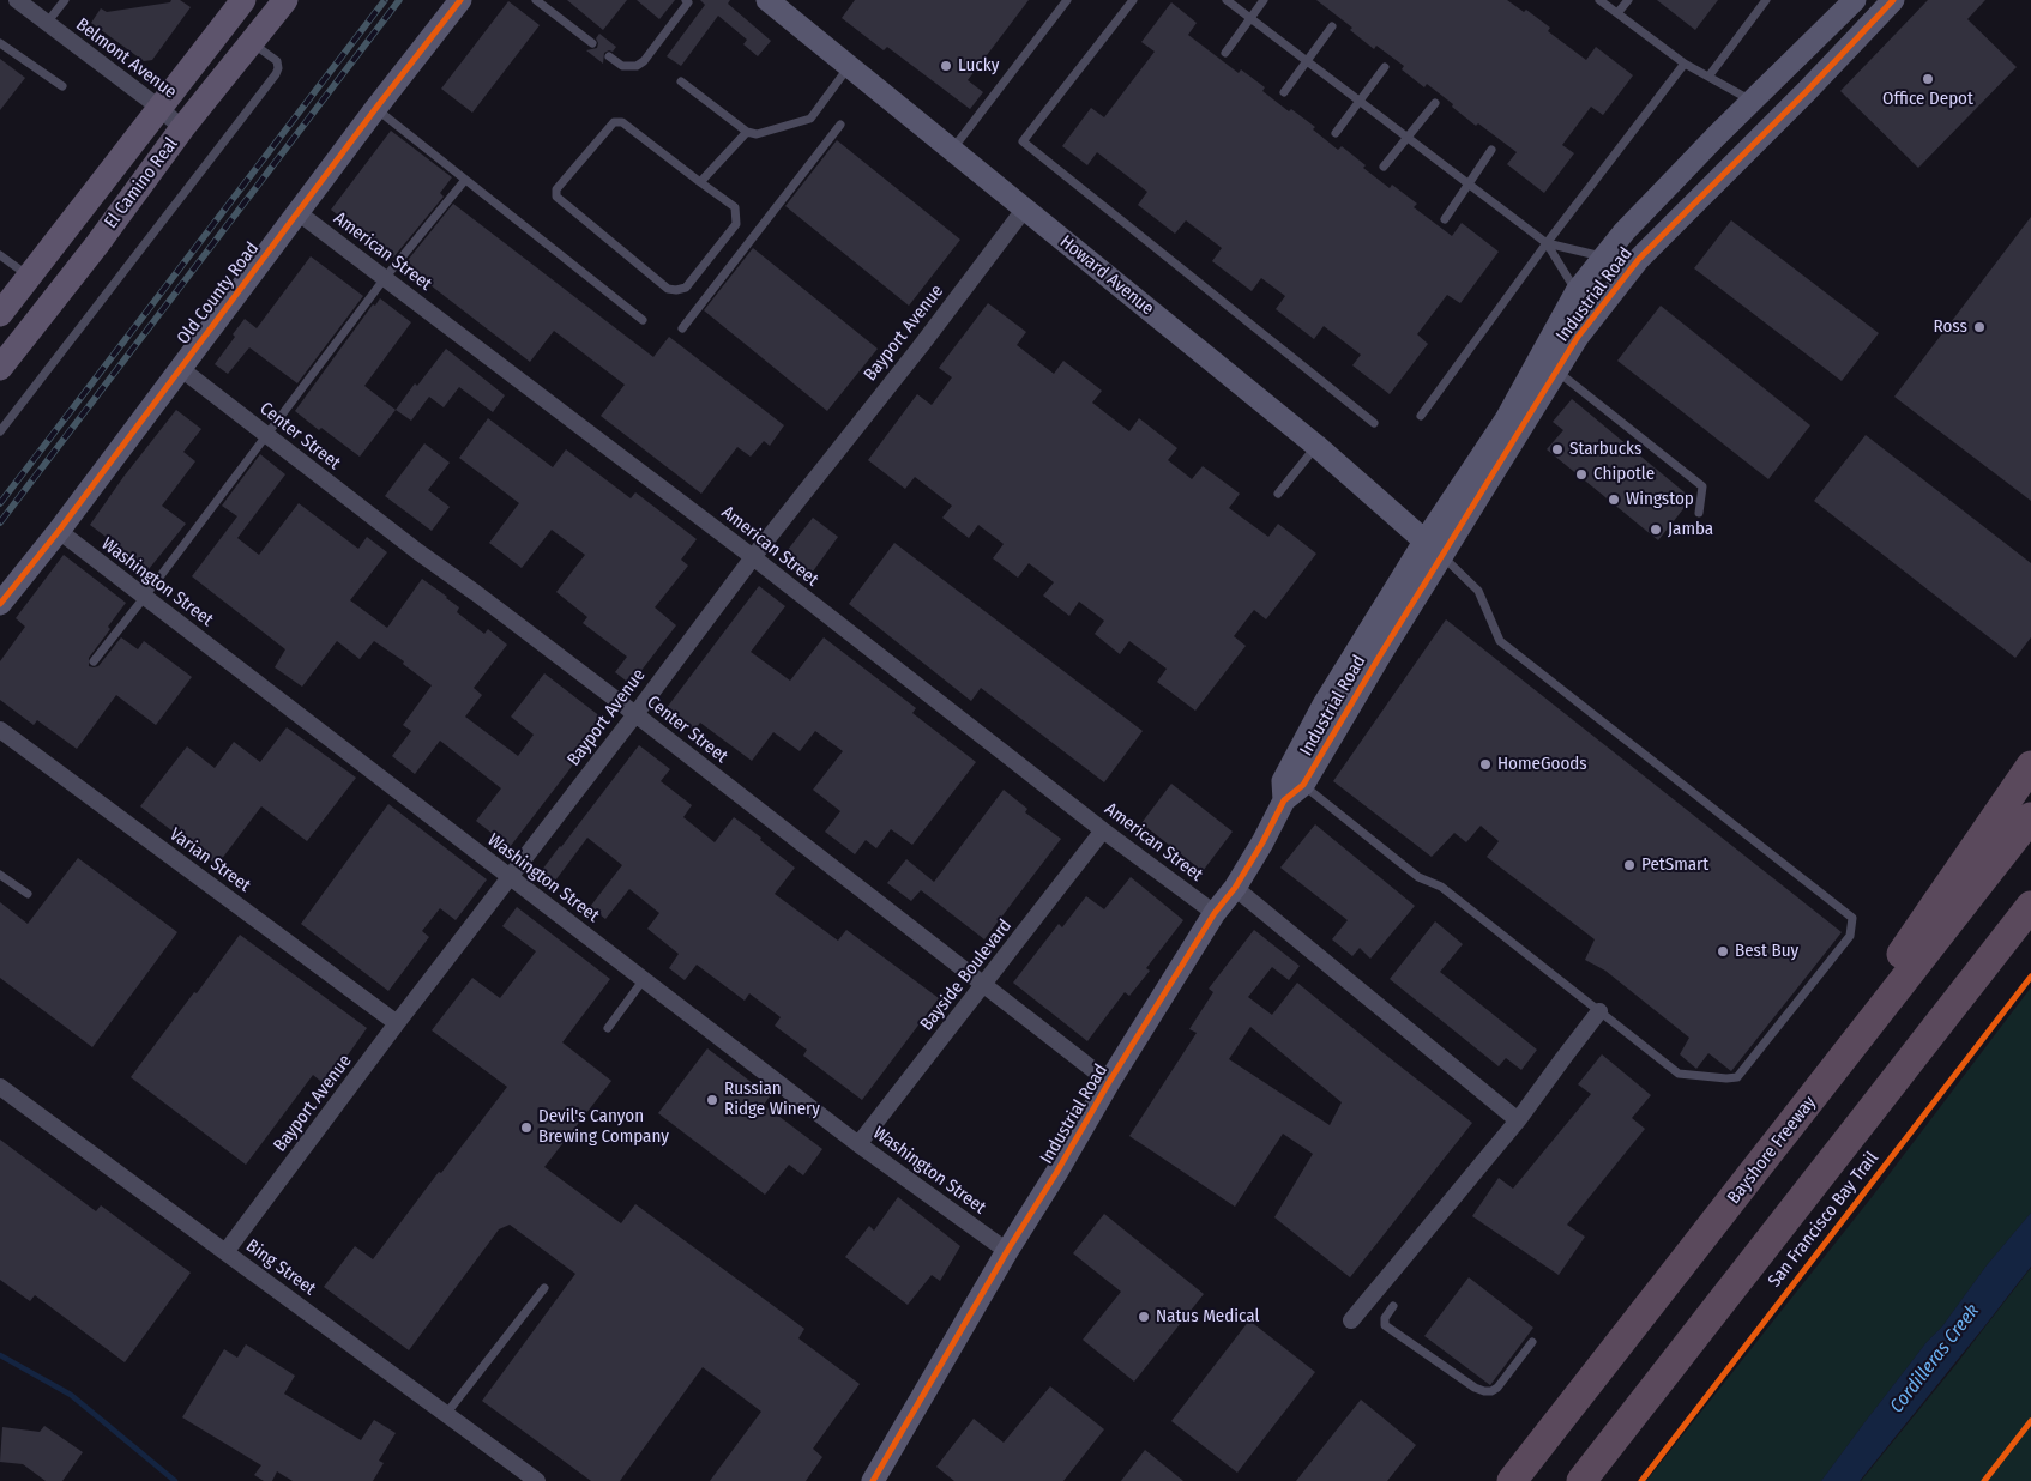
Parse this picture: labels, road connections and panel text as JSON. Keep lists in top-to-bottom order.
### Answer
{
  "streets": {
    "highway": ["Bayshore Freeway"],
    "main road": [
      "El Camino Real",
      "Howard Avenue",
      "Old County Road",
      "Industrial Road"
    ],
    "street": [
      "Belmont Avenue",
      "American Street",
      "Bayport Avenue",
      "Center Street",
      "Washington Street",
      "Varian Street",
      "Bayside Boulevard",
      "Bing Street"
    ],
    "cycle path": ["San Francisco Bay Trail"]
  },
  "crossings": [
    ["Belmont Avenue", "El Camino Real"],
    ["American Street", "Old County Road"],
    ["American Street", "Industrial Road"],
    ["American Street", "Bayport Avenue"],
    ["American Street", "Bayside Boulevard"],
    ["Howard Avenue", "Industrial Road"],
    ["Howard Avenue", "Bayport Avenue"],
    ["Old County Road", "Center Street"],
    ["Old County Road", "Washington Street"],
    ["Industrial Road", "Center Street"],
    ["Industrial Road", "Washington Street"],
    ["Bayport Avenue", "Center Street"],
    ["Bayport Avenue", "Washington Street"],
    ["Bayport Avenue", "Varian Street"],
    ["Bayport Avenue", "Bing Street"],
    ["Center Street", "Bayside Boulevard"],
    ["Washington Street", "Bayside Boulevard"]
  ],
  "water": ["Cordilleras Creek"],
  "places": [
    "Lucky",
    "Office Depot",
    "Ross",
    "Starbucks",
    "Chipotle",
    "Wingstop",
    "Jamba",
    "HomeGoods",
    "PetSmart",
    "Best Buy",
    "Russian Ridge Winery",
    "Devil's Canyon Brewing Company",
    "Natus Medical"
  ]
}
